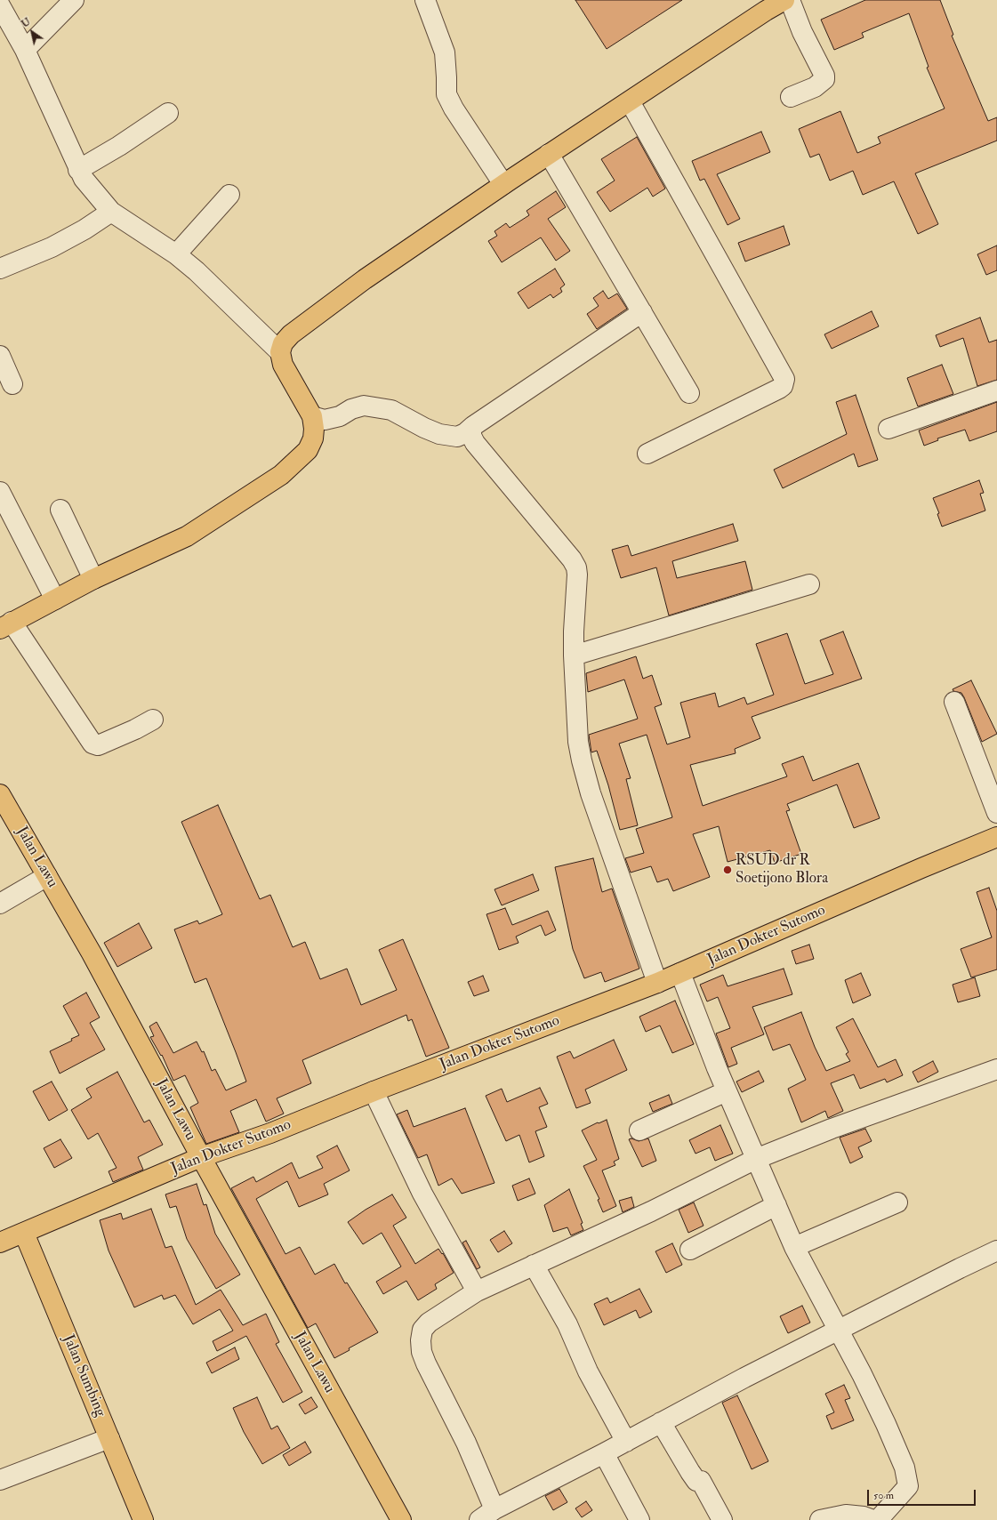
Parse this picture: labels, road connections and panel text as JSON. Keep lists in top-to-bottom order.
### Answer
{
  "streets": {
    "main road": ["Jalan Lawu", "Jalan Dokter Sutomo", "Jalan Sumbing"]
  },
  "crossings": [
    ["Jalan Lawu", "Jalan Dokter Sutomo"],
    ["Jalan Dokter Sutomo", "Jalan Sumbing"]
  ],
  "places": ["RSUD dr R Soetijono Blora"],
  "scale_bar": "50 m",
  "north": "top left"
}
